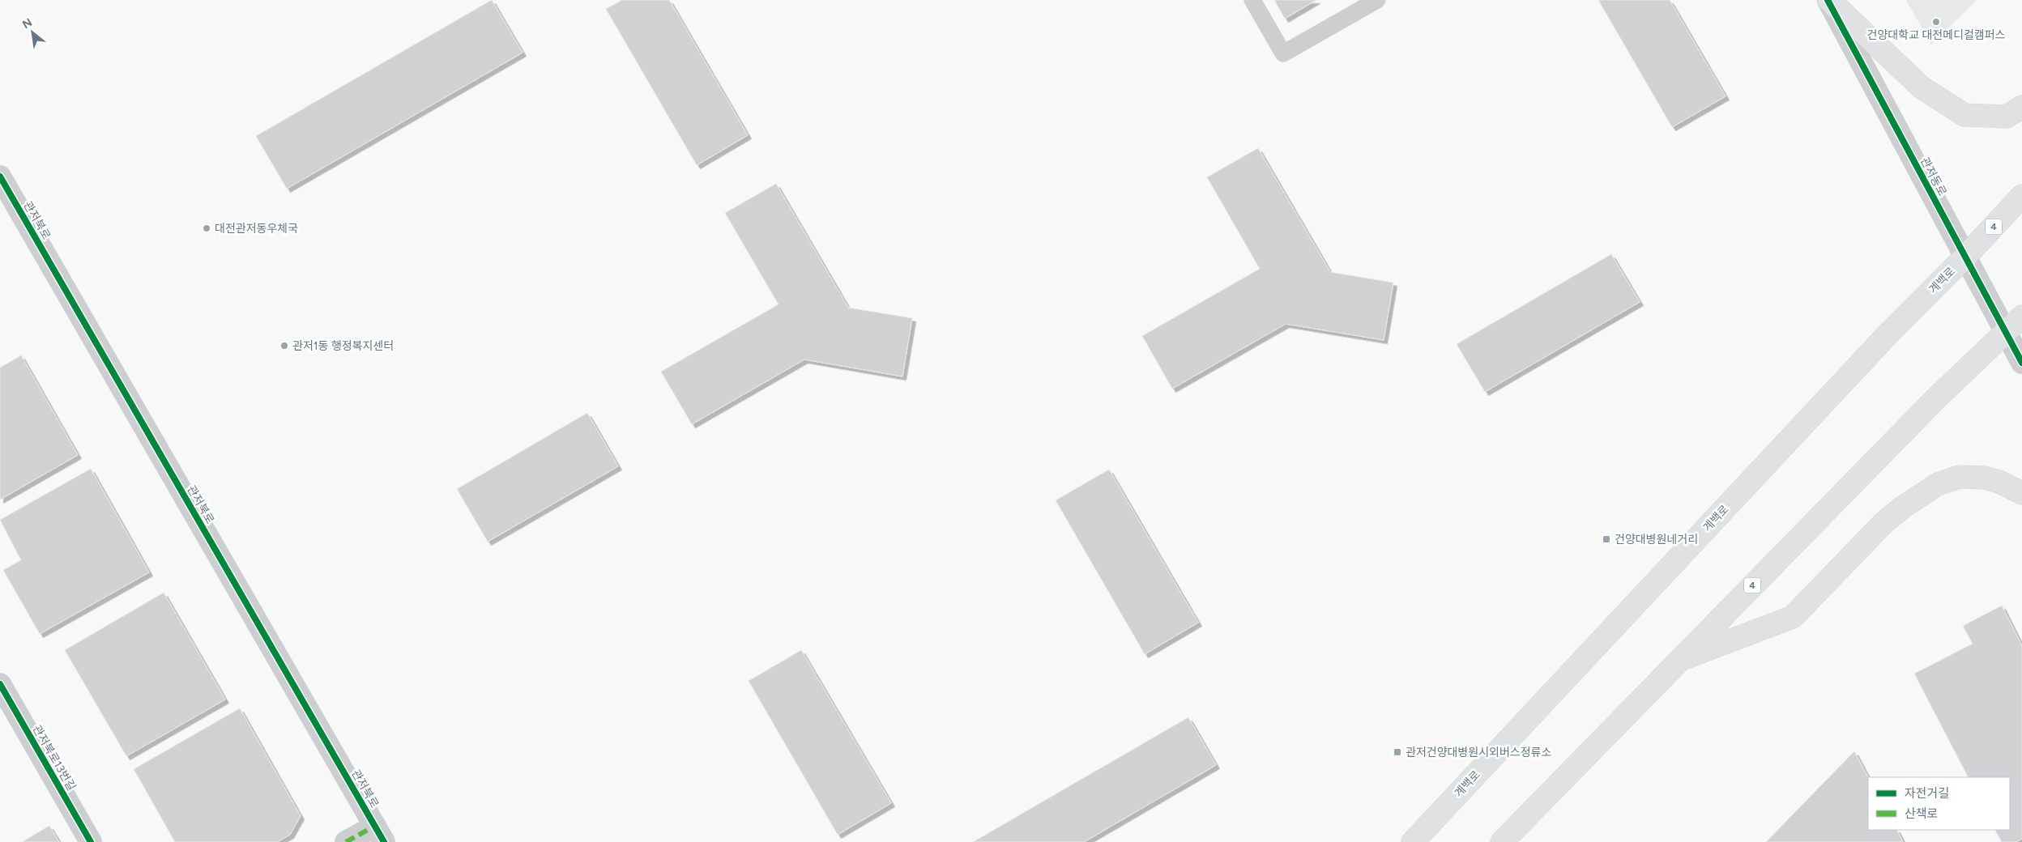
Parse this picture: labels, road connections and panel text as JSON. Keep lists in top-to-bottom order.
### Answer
{
  "streets": {
    "main road": ["4", "계백로"],
    "street": ["관저동로", "관저북로", "관저북로13번길"]
  },
  "crossings": [
    ["관저동로", "4"],
    ["관저동로", "계백로"]
  ],
  "places": {
    "other": ["건양대학교 대전메디컬캠퍼스", "대전관저동우체국", "관저1동 행정복지센터"],
    "transit": ["건양대병원네거리", "관저건양대병원시외버스정류소"]
  },
  "legend": ["자전거길", "산책로"],
  "north": "top left"
}
